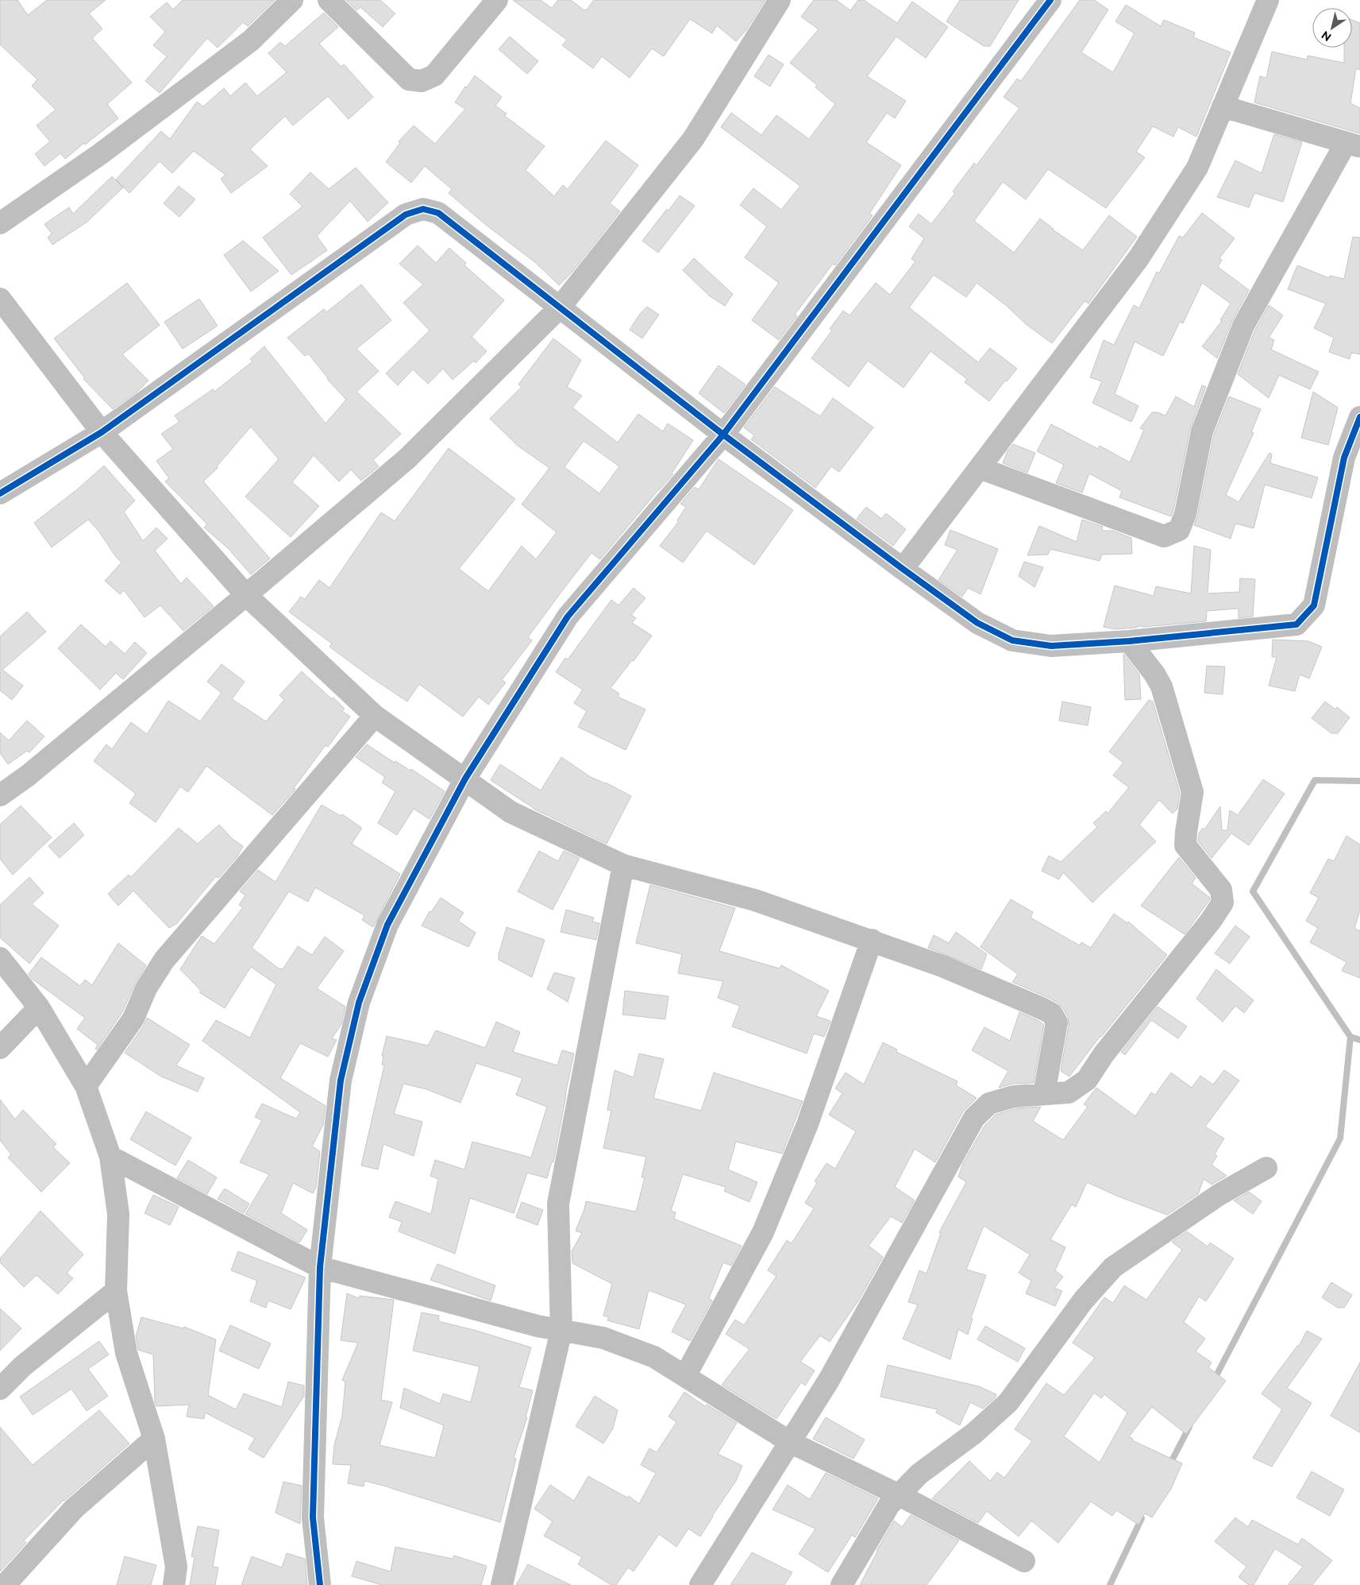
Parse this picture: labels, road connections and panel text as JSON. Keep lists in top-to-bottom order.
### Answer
{
  "north": "bottom left"
}
